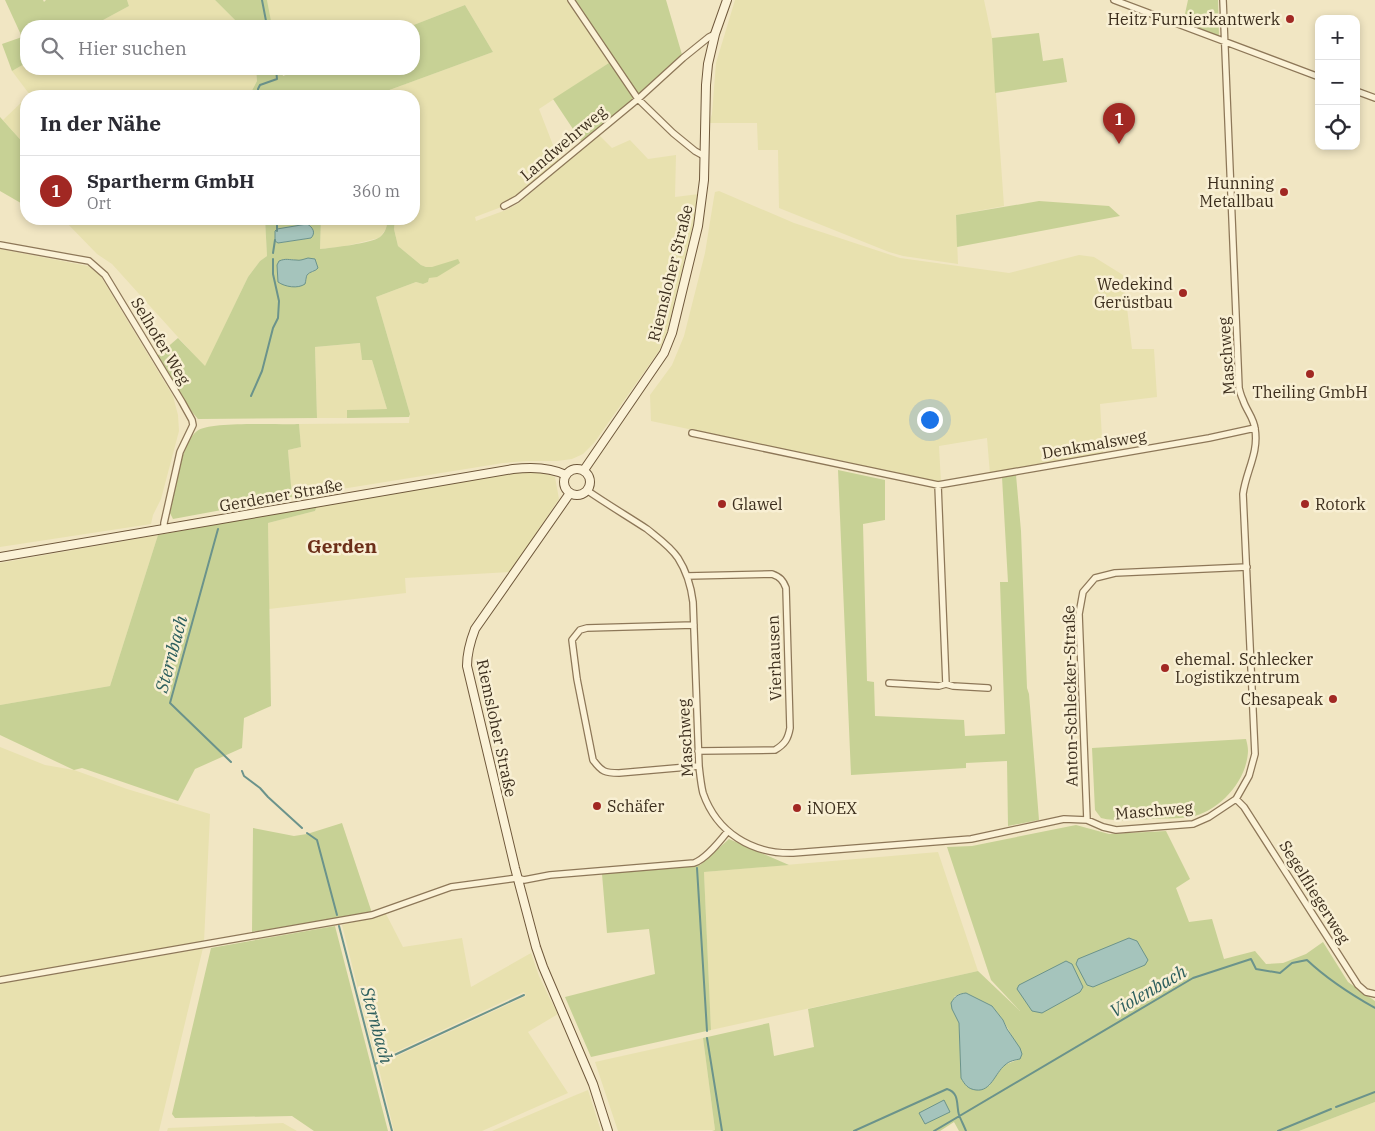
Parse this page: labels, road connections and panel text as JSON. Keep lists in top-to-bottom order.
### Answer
{
  "streets": {
    "main road": ["Riemsloher Straße", "Gerdener Straße"],
    "street": [
      "Landwehrweg",
      "Selhofer Weg",
      "Maschweg",
      "Denkmalsweg",
      "Vierhausen",
      "Anton-Schlecker-Straße",
      "Segelfliegerweg"
    ]
  },
  "crossings": [
    ["Landwehrweg", "Riemsloher Straße"],
    ["Riemsloher Straße", "Maschweg"],
    ["Riemsloher Straße", "Gerdener Straße"],
    ["Selhofer Weg", "Gerdener Straße"],
    ["Maschweg", "Denkmalsweg"],
    ["Maschweg", "Gerdener Straße"],
    ["Maschweg", "Vierhausen"],
    ["Maschweg", "Anton-Schlecker-Straße"],
    ["Maschweg", "Segelfliegerweg"]
  ],
  "districts": ["Gerden"],
  "water": ["Sternbach", "Violenbach"],
  "places": [
    "Heitz Furnierkantwerk",
    "Hunning Metallbau",
    "Wedekind Gerüstbau",
    "Theiling GmbH",
    "Glawel",
    "Rotork",
    "ehemal. Schlecker Logistikzentrum",
    "Chesapeak",
    "Schäfer",
    "iNOEX"
  ],
  "page": {
    "map_buttons": ["+", "−"],
    "search": "Hier suchen",
    "heading": "In der Nähe",
    "pins": "1",
    "list": [
      {
        "mark": "1",
        "name": "Spartherm GmbH",
        "note": "Ort",
        "value": "360 m"
      }
    ]
  }
}
